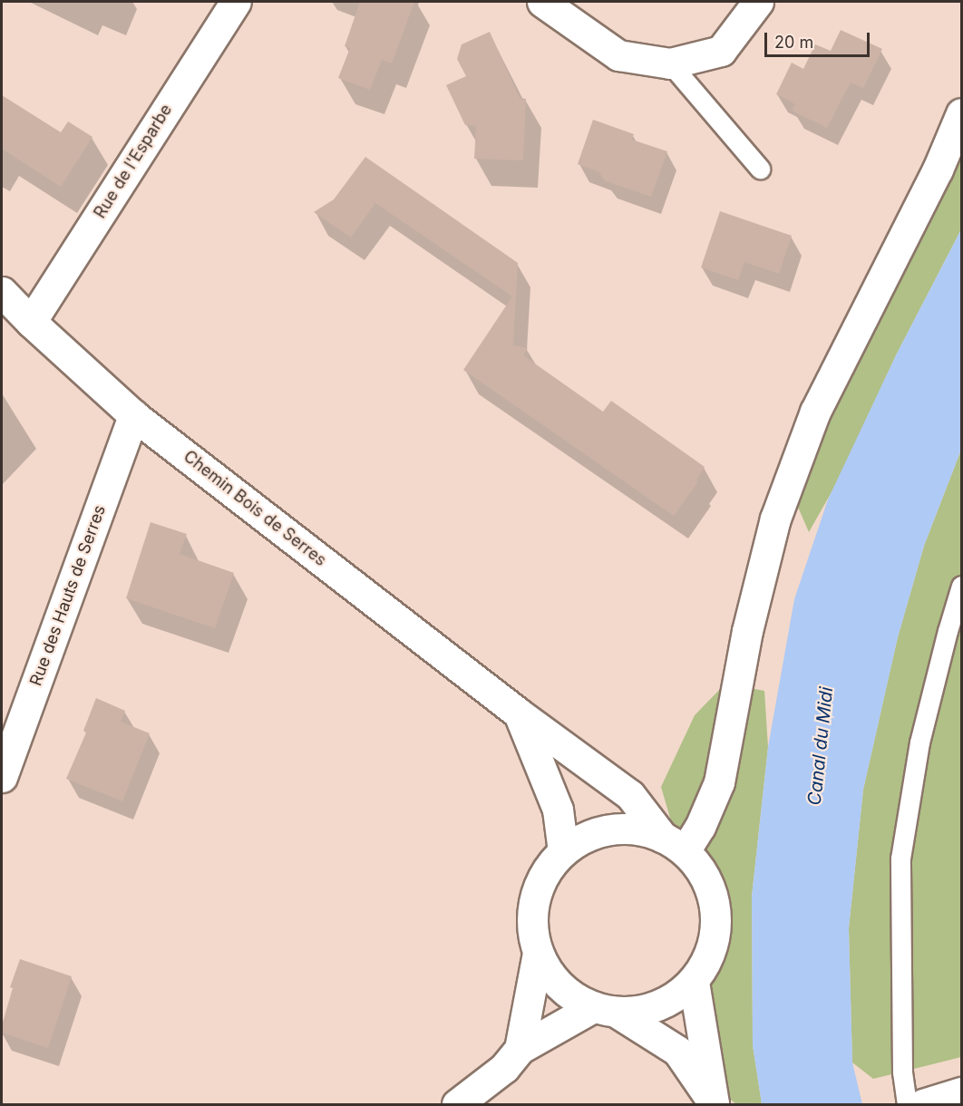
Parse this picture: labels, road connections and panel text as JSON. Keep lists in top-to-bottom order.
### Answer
{
  "streets": {
    "street": ["Rue de l'Esparbe", "Chemin Bois de Serres", "Rue des Hauts de Serres"]
  },
  "crossings": [
    ["Rue de l'Esparbe", "Chemin Bois de Serres"],
    ["Chemin Bois de Serres", "Rue des Hauts de Serres"]
  ],
  "water": ["Canal du Midi"],
  "scale_bar": "20 m"
}
